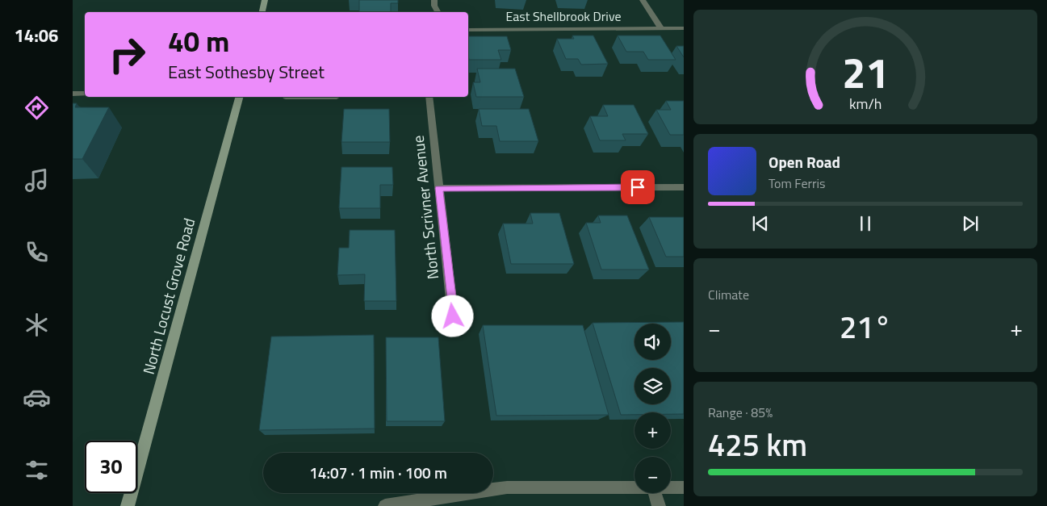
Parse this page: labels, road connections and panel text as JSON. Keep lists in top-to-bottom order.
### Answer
{
  "streets": {
    "main road": ["North Locust Grove Road"],
    "street": ["East Shellbrook Drive", "North Scrivner Avenue"]
  },
  "page": {
    "tabs": "14:06",
    "turn": ["40 m", "East Sothesby Street"],
    "song": ["Open Road", "Tom Ferris"],
    "tile": [
      "Climate",
      ["Range · 85%", "425 km"]
    ],
    "heat": ["−", "21°", "+"],
    "map_buttons": ["+", "−"],
    "limit": "30",
    "trip": "14:07 · 1 min · 100 m",
    "gauge": ["21", "km/h"]
  }
}
